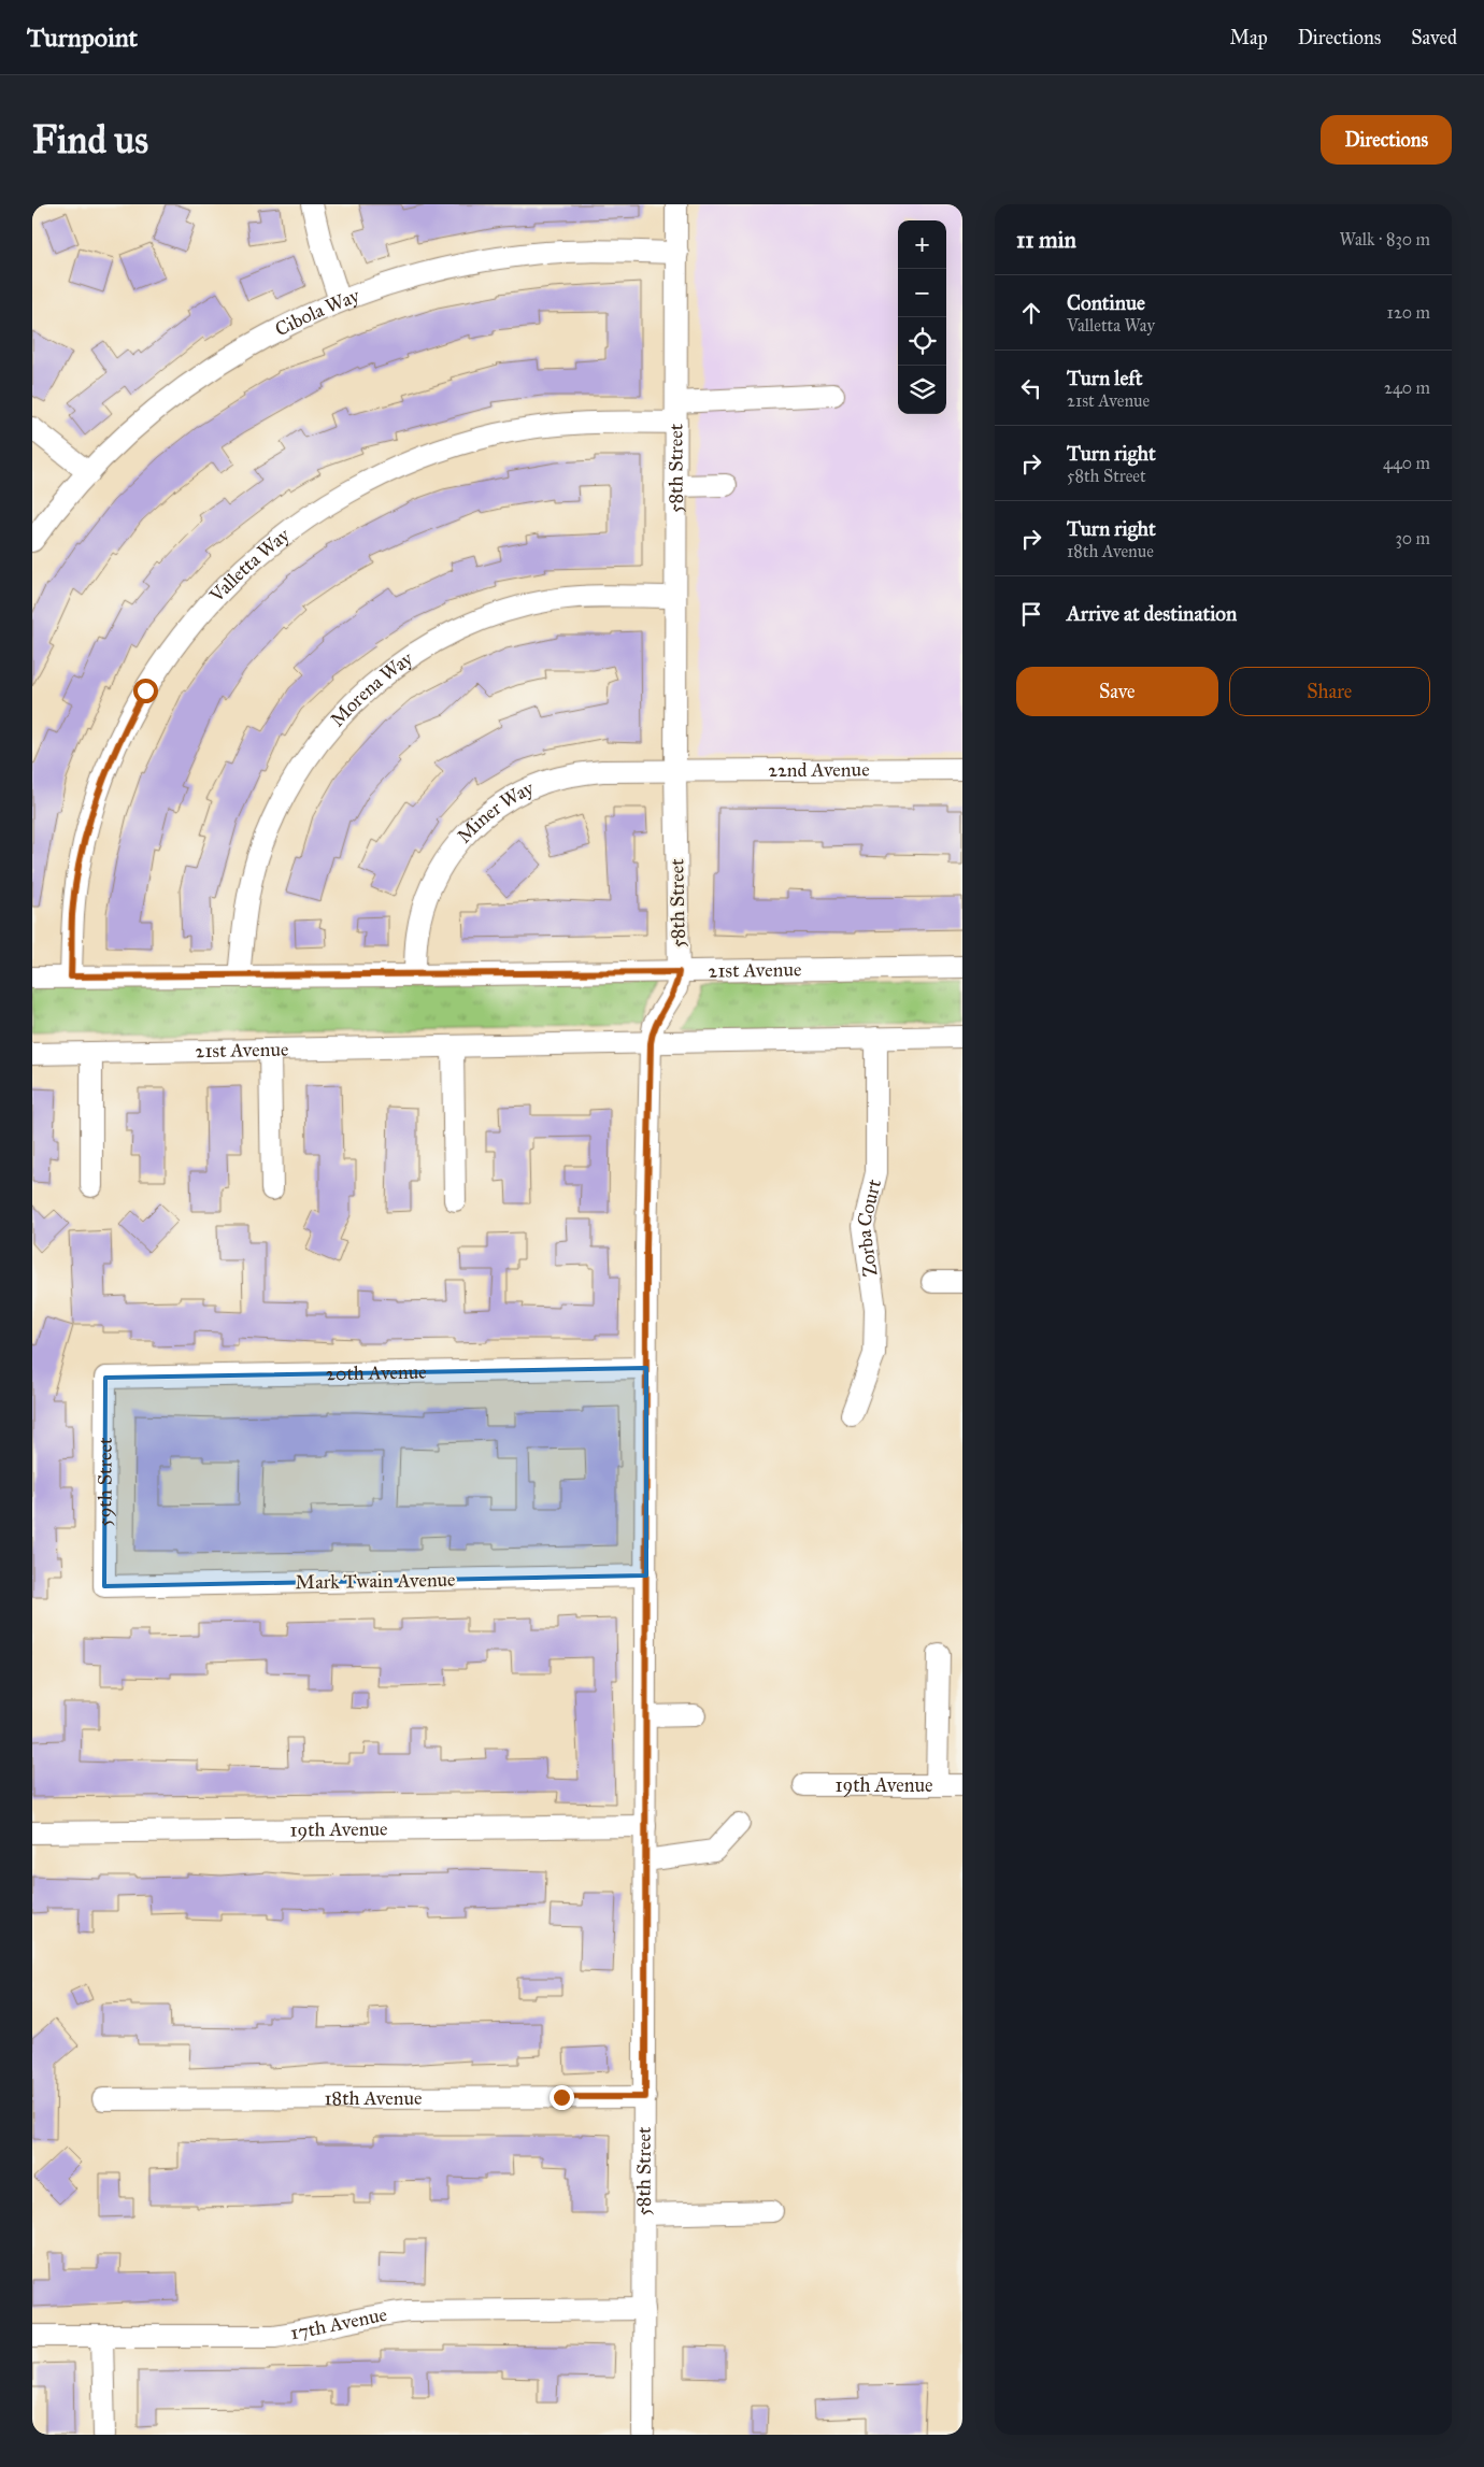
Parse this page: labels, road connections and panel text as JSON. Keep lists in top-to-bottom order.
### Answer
{
  "streets": {
    "street": [
      "Cibola Way",
      "58th Street",
      "Valletta Way",
      "Morena Way",
      "22nd Avenue",
      "Miner Way",
      "21st Avenue",
      "Zorba Court",
      "20th Avenue",
      "59th Street",
      "Mark Twain Avenue",
      "19th Avenue",
      "18th Avenue",
      "17th Avenue"
    ]
  },
  "crossings": [
    ["Cibola Way", "58th Street"],
    ["58th Street", "Valletta Way"],
    ["58th Street", "Morena Way"],
    ["58th Street", "22nd Avenue"],
    ["58th Street", "Miner Way"],
    ["58th Street", "21st Avenue"],
    ["58th Street", "20th Avenue"],
    ["58th Street", "Mark Twain Avenue"],
    ["58th Street", "19th Avenue"],
    ["58th Street", "18th Avenue"],
    ["58th Street", "17th Avenue"],
    ["Valletta Way", "21st Avenue"],
    ["Morena Way", "21st Avenue"],
    ["22nd Avenue", "Miner Way"],
    ["Miner Way", "21st Avenue"],
    ["21st Avenue", "Zorba Court"],
    ["20th Avenue", "59th Street"],
    ["59th Street", "Mark Twain Avenue"]
  ],
  "page": {
    "header": "Turnpoint",
    "nav": ["Map", "Directions", "Saved"],
    "buttons": [
      "Directions",
      ["Save", "Share"]
    ],
    "title": "Find us",
    "heading": ["11 min", "Walk · 830 m"],
    "map_buttons": ["+", "−"],
    "list": [
      ["Continue", "Valletta Way", "120 m"],
      ["Turn left", "21st Avenue", "240 m"],
      ["Turn right", "58th Street", "440 m"],
      ["Turn right", "18th Avenue", "30 m"],
      "Arrive at destination"
    ]
  }
}
